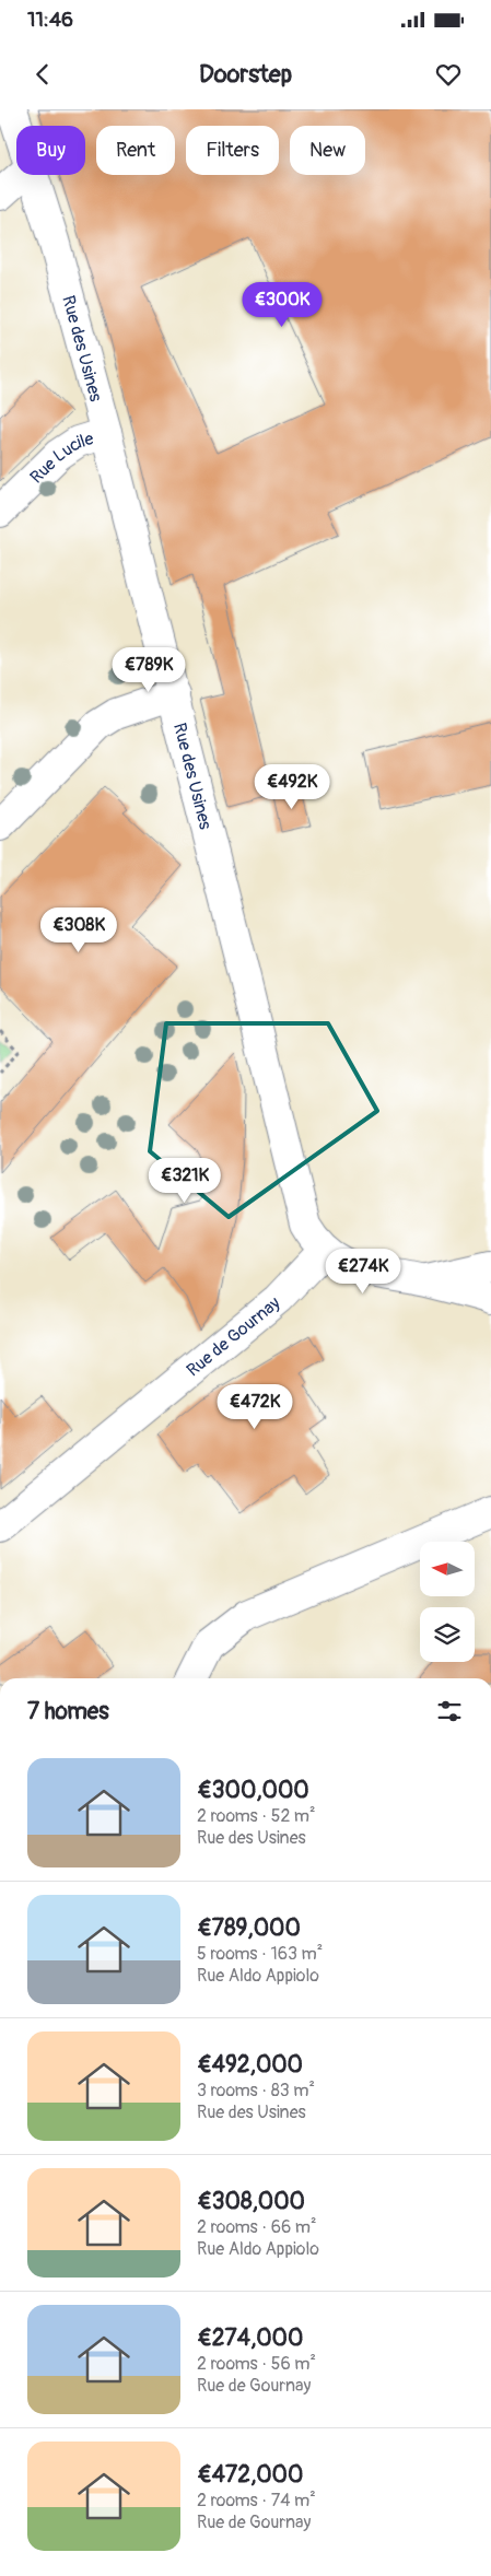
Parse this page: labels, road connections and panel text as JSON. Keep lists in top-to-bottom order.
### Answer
{
  "streets": {
    "street": ["Rue des Usines", "Rue Lucile", "Rue de Gournay"]
  },
  "crossings": [
    ["Rue des Usines", "Rue Lucile"],
    ["Rue des Usines", "Rue de Gournay"]
  ],
  "north": "left",
  "page": {
    "status": "11:46",
    "header": "Doorstep",
    "chip": [
      "Buy",
      "Rent",
      "Filters",
      "New"
    ],
    "price": [
      "€300K",
      "€789K",
      "€492K",
      "€308K",
      "€321K",
      "€274K",
      "€472K"
    ],
    "heading": "7 homes",
    "list": [
      {
        "name": "€300,000",
        "note": "2 rooms · 52 m² · Rue des Usines"
      },
      {
        "name": "€789,000",
        "note": "5 rooms · 163 m² · Rue Aldo Appiolo"
      },
      {
        "name": "€492,000",
        "note": "3 rooms · 83 m² · Rue des Usines"
      },
      {
        "name": "€308,000",
        "note": "2 rooms · 66 m² · Rue Aldo Appiolo"
      },
      {
        "name": "€274,000",
        "note": "2 rooms · 56 m² · Rue de Gournay"
      },
      {
        "name": "€472,000",
        "note": "2 rooms · 74 m² · Rue de Gournay"
      }
    ]
  }
}
